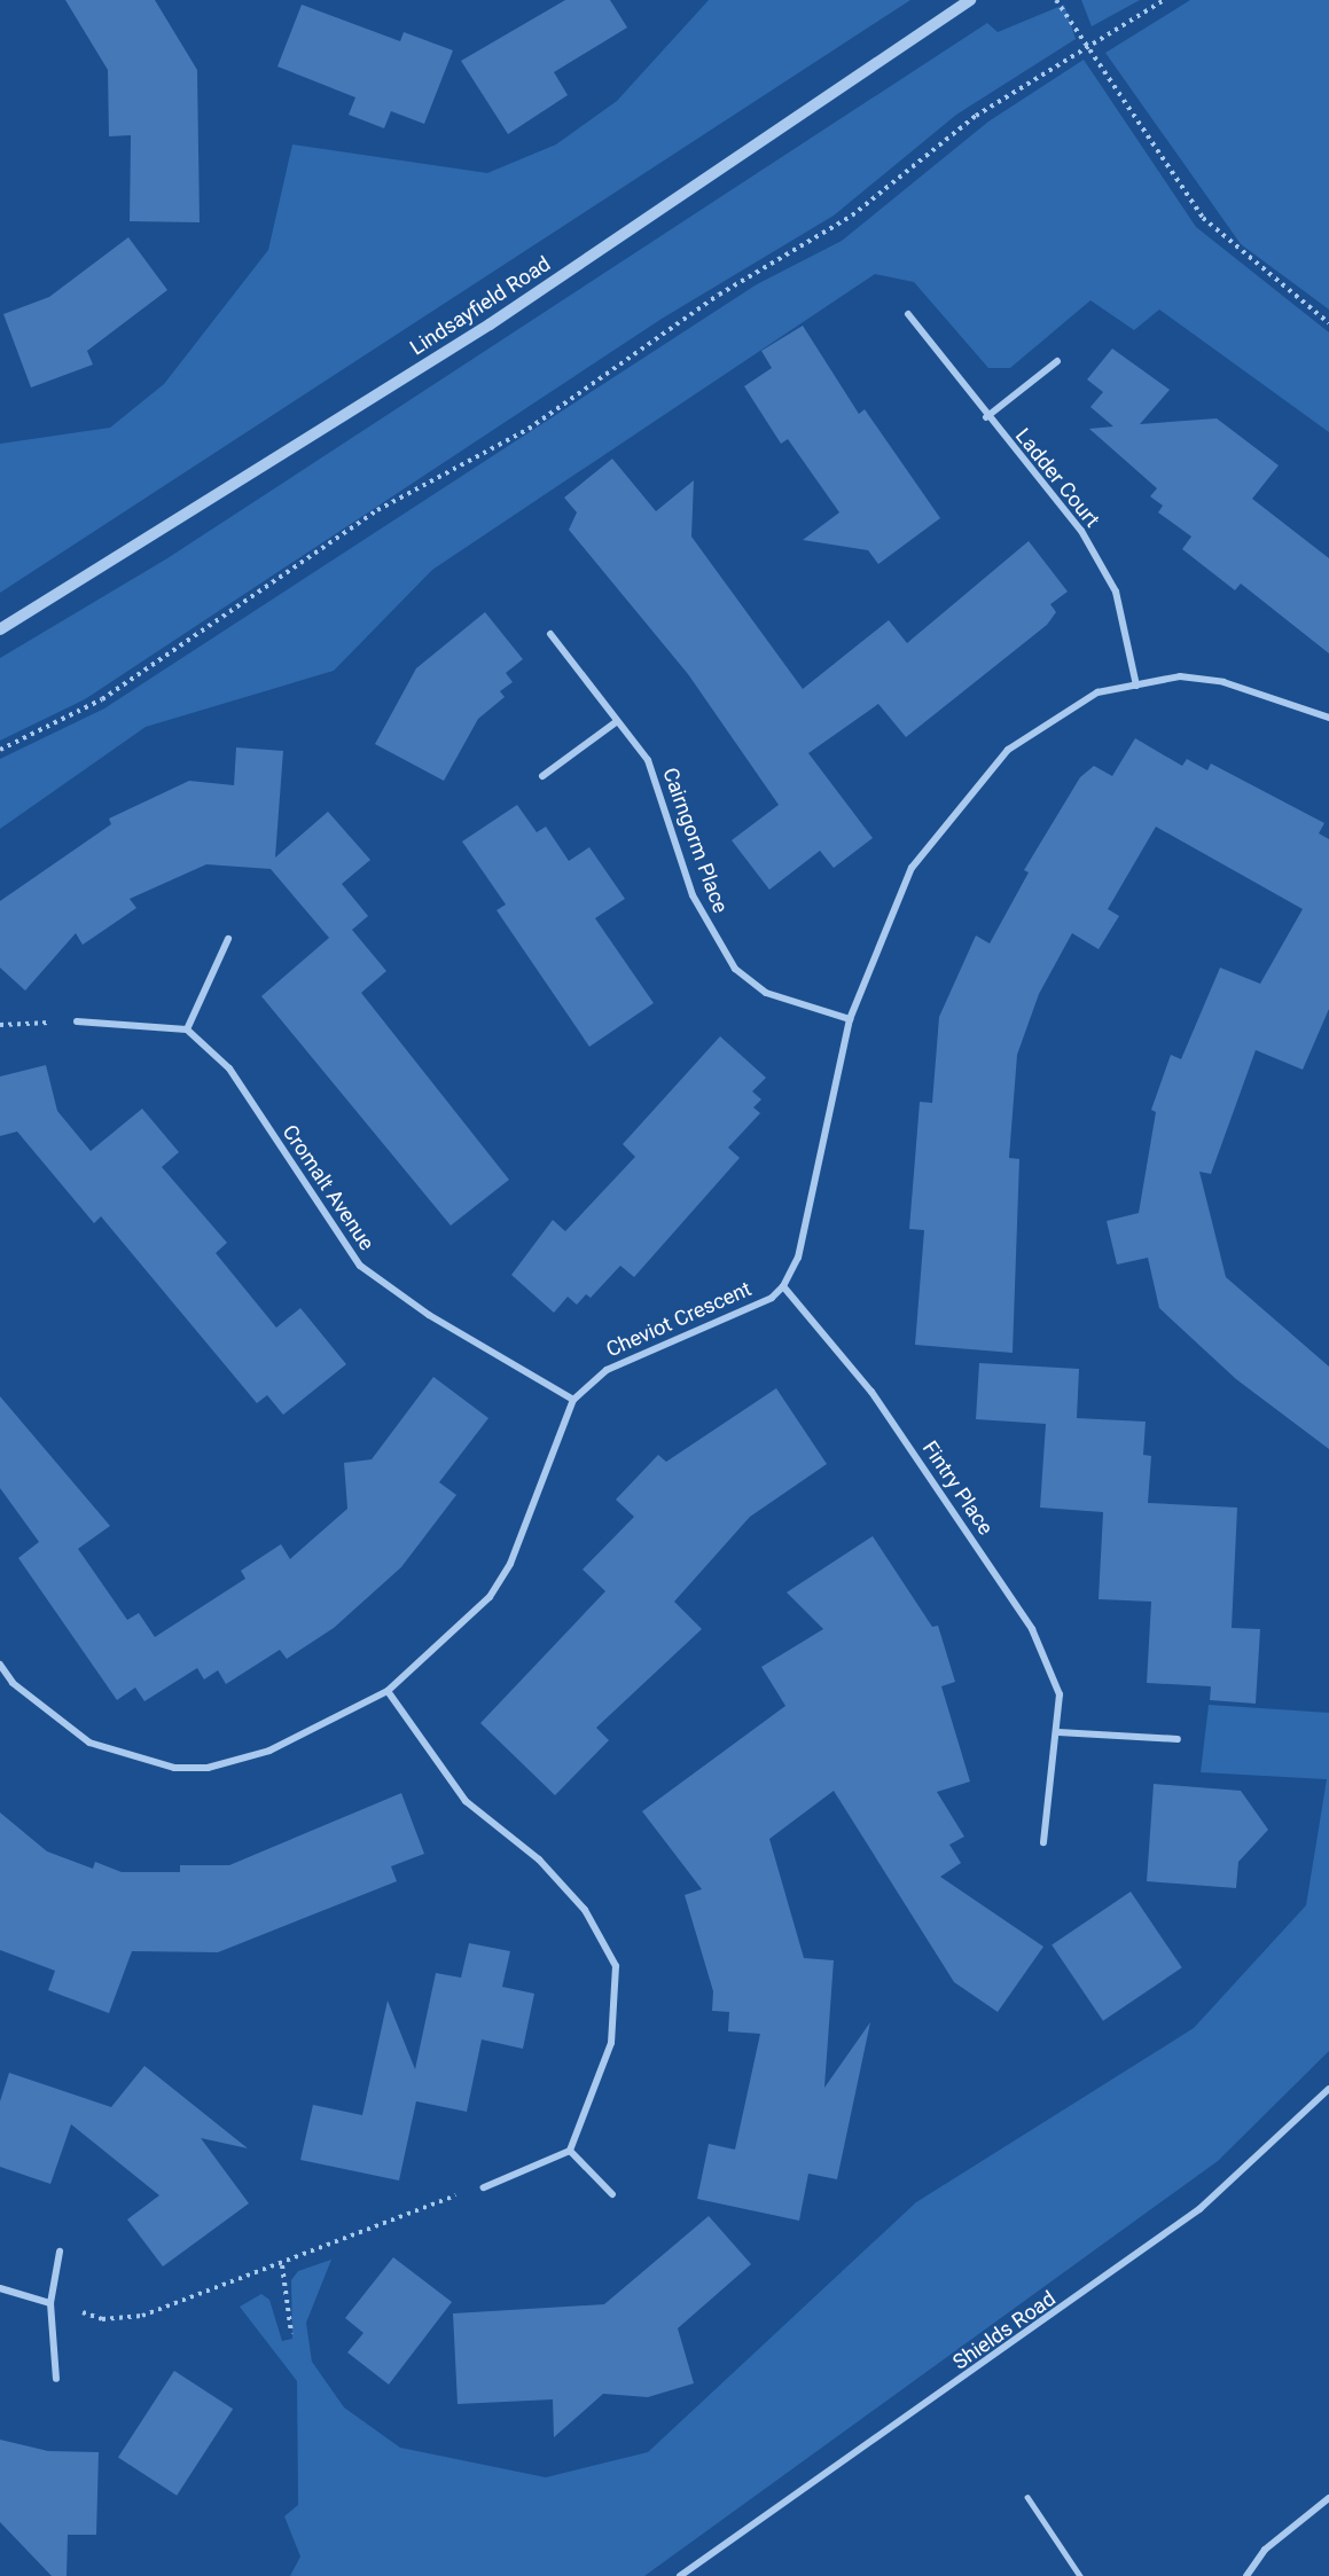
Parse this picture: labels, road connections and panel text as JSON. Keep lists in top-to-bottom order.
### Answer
{
  "streets": {
    "street": [
      "Lindsayfield Road",
      "Ladder Court",
      "Cairngorm Place",
      "Cromalt Avenue",
      "Cheviot Crescent",
      "Fintry Place",
      "Shields Road"
    ]
  },
  "crossings": [
    ["Ladder Court", "Cheviot Crescent"],
    ["Cairngorm Place", "Cheviot Crescent"],
    ["Cromalt Avenue", "Cheviot Crescent"],
    ["Cheviot Crescent", "Fintry Place"]
  ]
}
